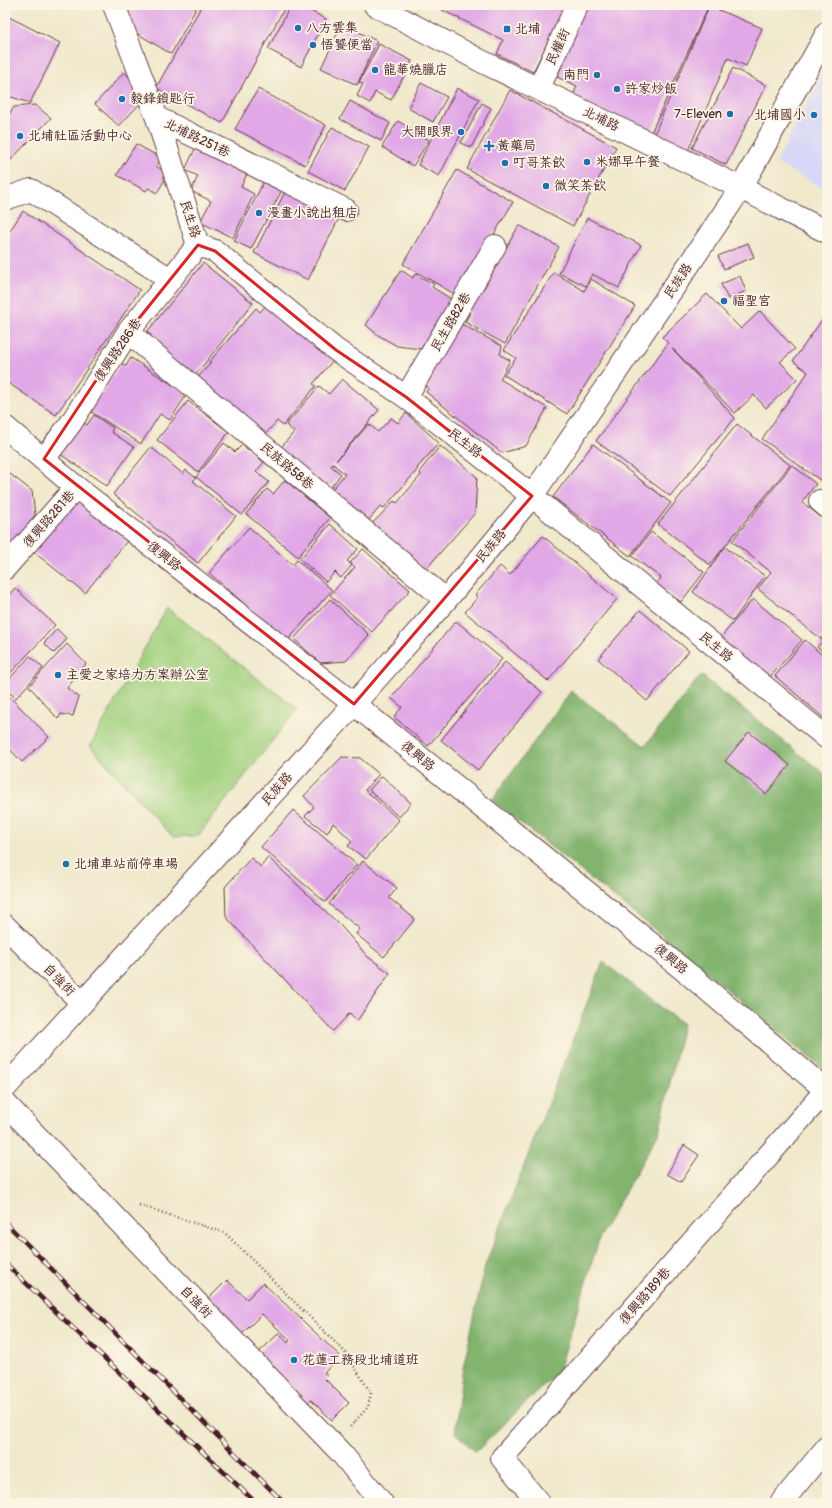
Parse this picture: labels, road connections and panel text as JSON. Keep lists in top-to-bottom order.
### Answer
{
  "streets": {
    "street": [
      "民權街",
      "北埔路",
      "北埔路251巷",
      "民生路",
      "民族路",
      "民生路82巷",
      "復興路286巷",
      "民族路58巷",
      "復興路281巷",
      "復興路",
      "自強街",
      "復興路189巷"
    ]
  },
  "crossings": [
    ["民權街", "北埔路"],
    ["北埔路", "民族路"],
    ["北埔路251巷", "民生路"],
    ["民生路", "民族路"],
    ["民生路", "民生路82巷"],
    ["民生路", "復興路286巷"],
    ["民族路", "民族路58巷"],
    ["民族路", "復興路"],
    ["民族路", "自強街"],
    ["復興路286巷", "民族路58巷"],
    ["復興路286巷", "復興路"],
    ["復興路281巷", "復興路"],
    ["復興路", "復興路189巷"]
  ],
  "places": {
    "other": [
      "八方雲集",
      "悟饕便當",
      "龍華燒臘店",
      "南門",
      "許家炒飯",
      "毅鋒鎖匙行",
      "7-Eleven",
      "北埔國小",
      "大開眼界",
      "北埔社區活動中心",
      "米娜早午餐",
      "叮哥茶飲",
      "微笑茶飲",
      "漫畫小說出租店",
      "福聖宮",
      "主愛之家培力方案辦公室",
      "北埔車站前停車場",
      "花蓮工務段北埔道班"
    ],
    "transit": ["北埔"],
    "health": ["黃藥局"]
  }
}
